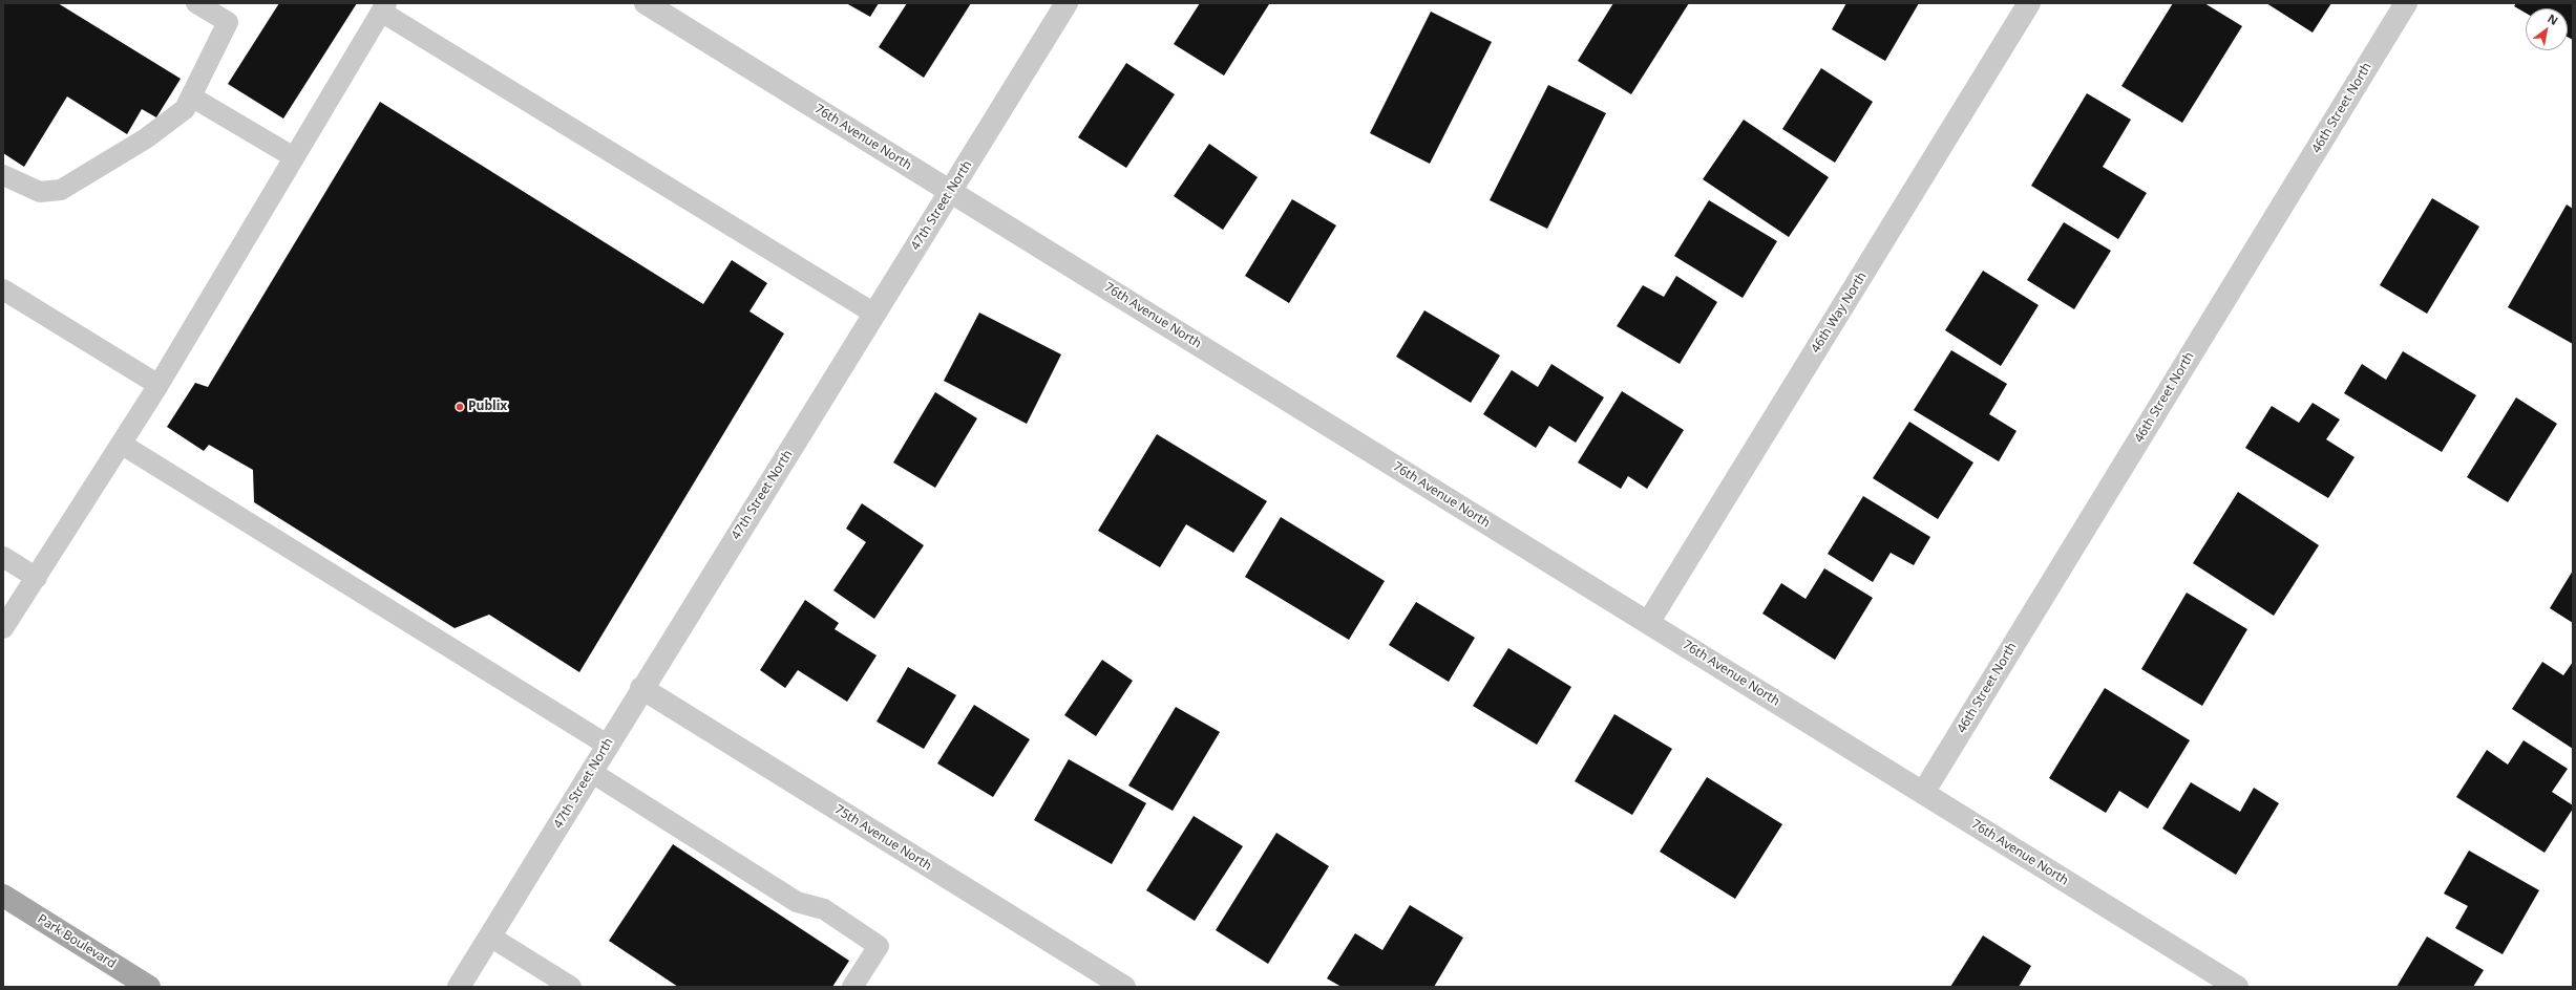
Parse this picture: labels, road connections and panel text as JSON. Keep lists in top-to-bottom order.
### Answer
{
  "streets": {
    "main road": ["Park Boulevard"],
    "street": [
      "46th Street North",
      "76th Avenue North",
      "47th Street North",
      "46th Way North",
      "75th Avenue North"
    ]
  },
  "crossings": [
    ["46th Street North", "76th Avenue North"],
    ["76th Avenue North", "47th Street North"],
    ["76th Avenue North", "46th Way North"],
    ["47th Street North", "75th Avenue North"]
  ],
  "places": ["Publix"],
  "north": "top right"
}
